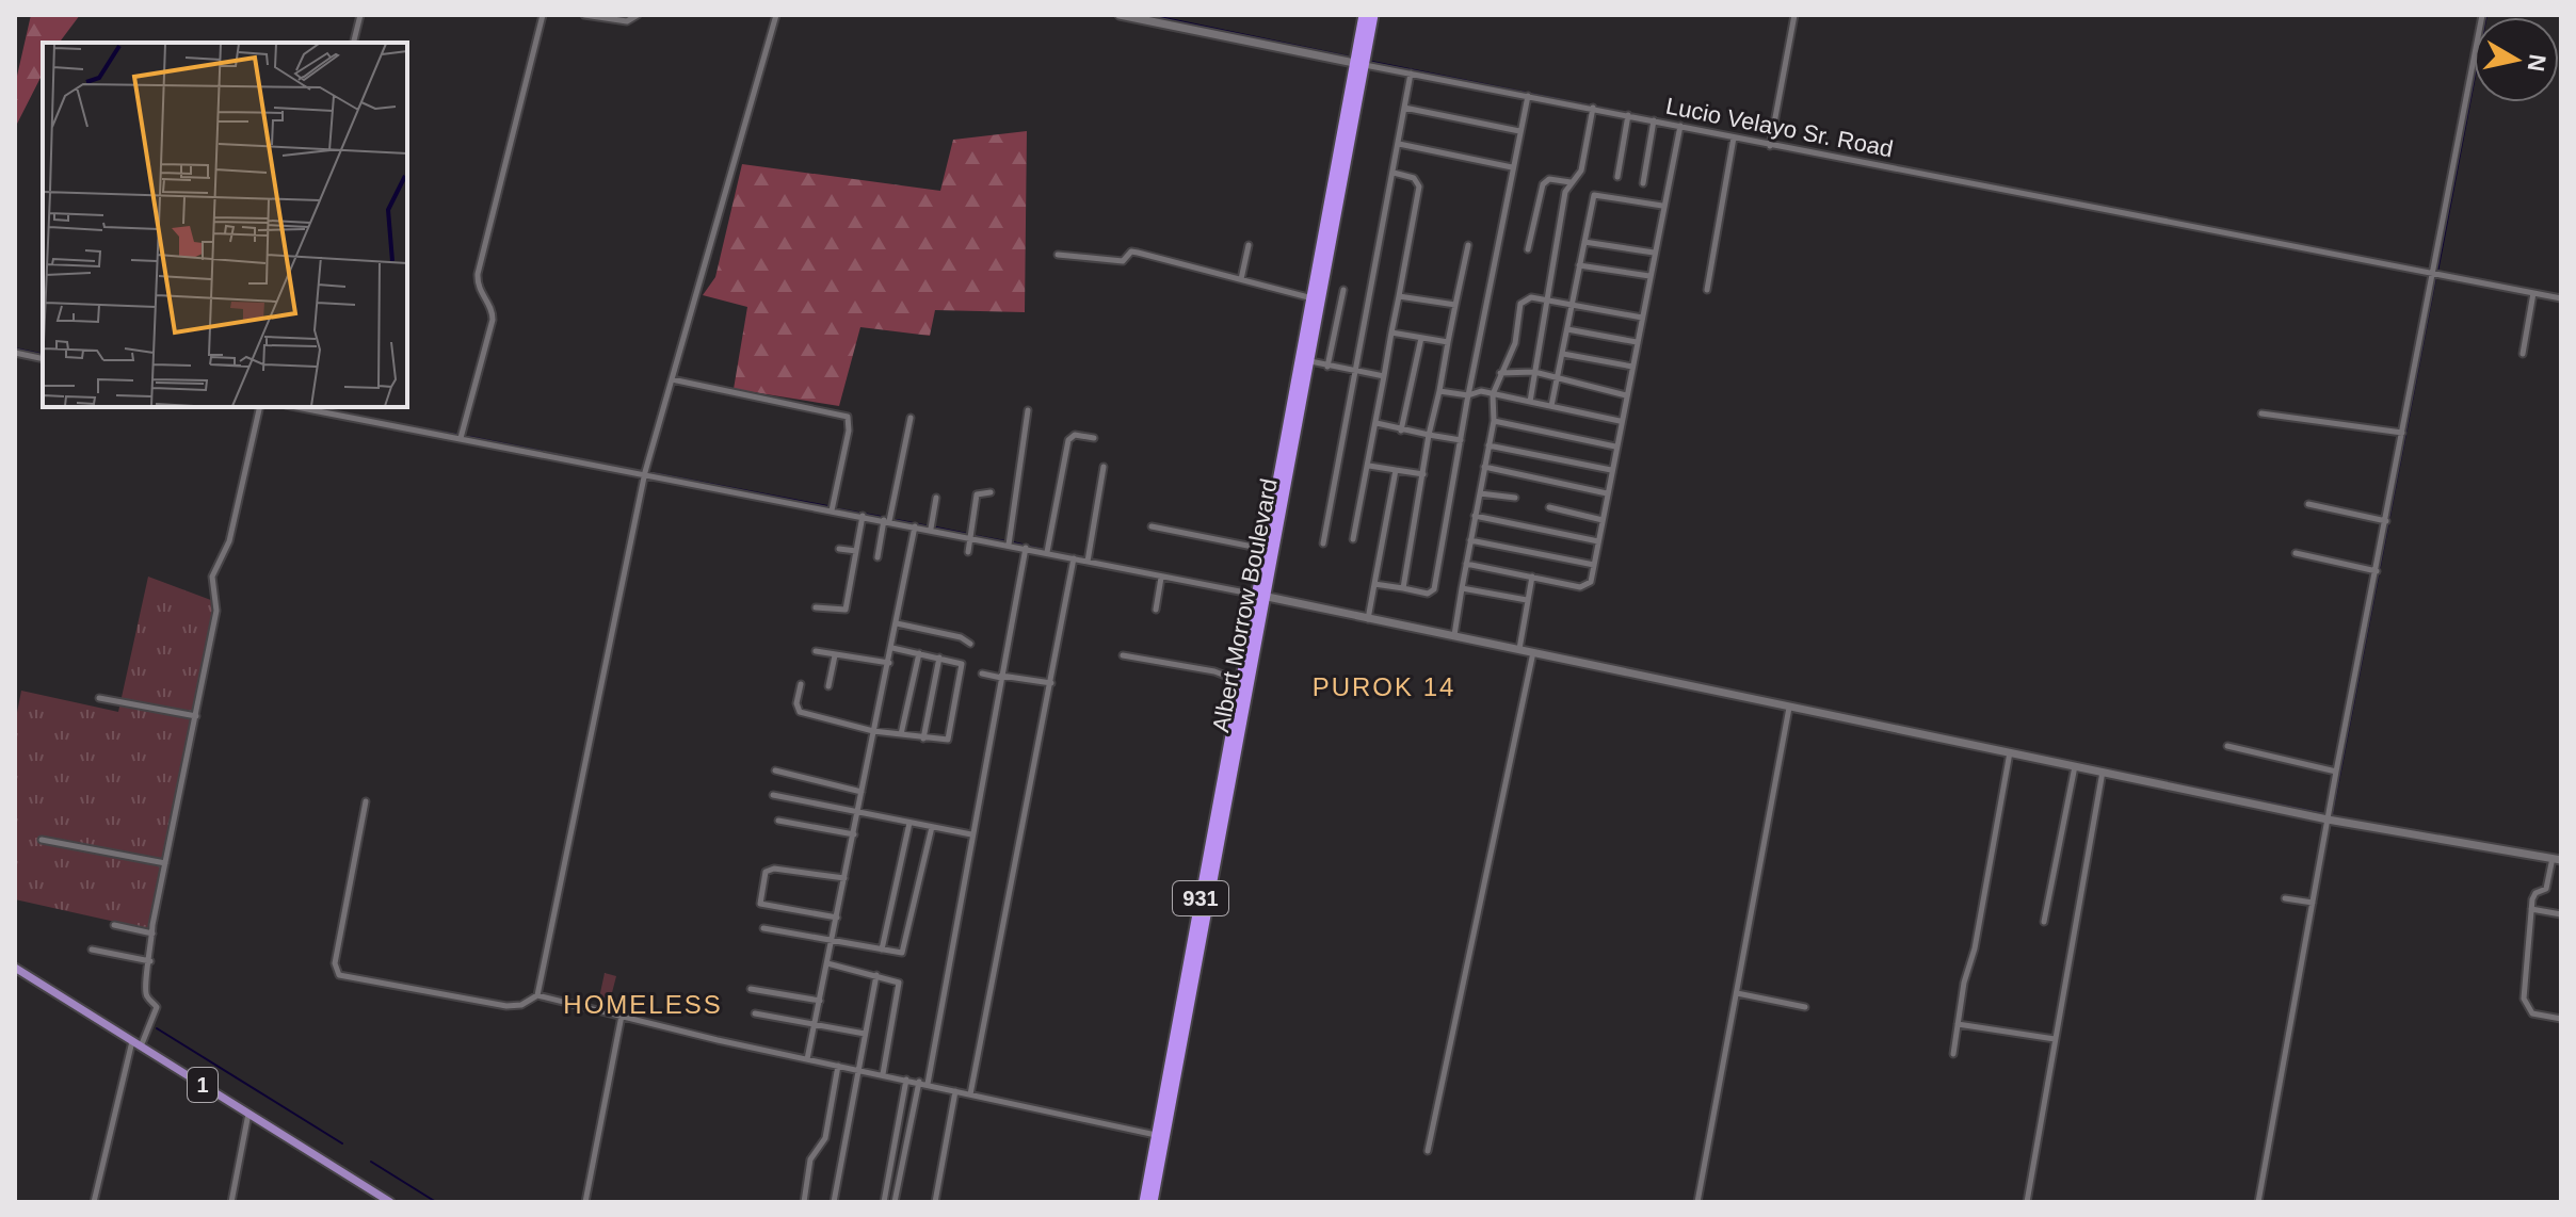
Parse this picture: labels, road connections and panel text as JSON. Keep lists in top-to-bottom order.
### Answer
{
  "streets": {
    "highway": ["Albert Morrow Boulevard", "931"],
    "main road": ["1"],
    "street": ["Lucio Velayo Sr. Road"]
  },
  "crossings": [
    ["Lucio Velayo Sr. Road", "Albert Morrow Boulevard"]
  ],
  "districts": ["PUROK 14", "HOMELESS"],
  "north": "right"
}
